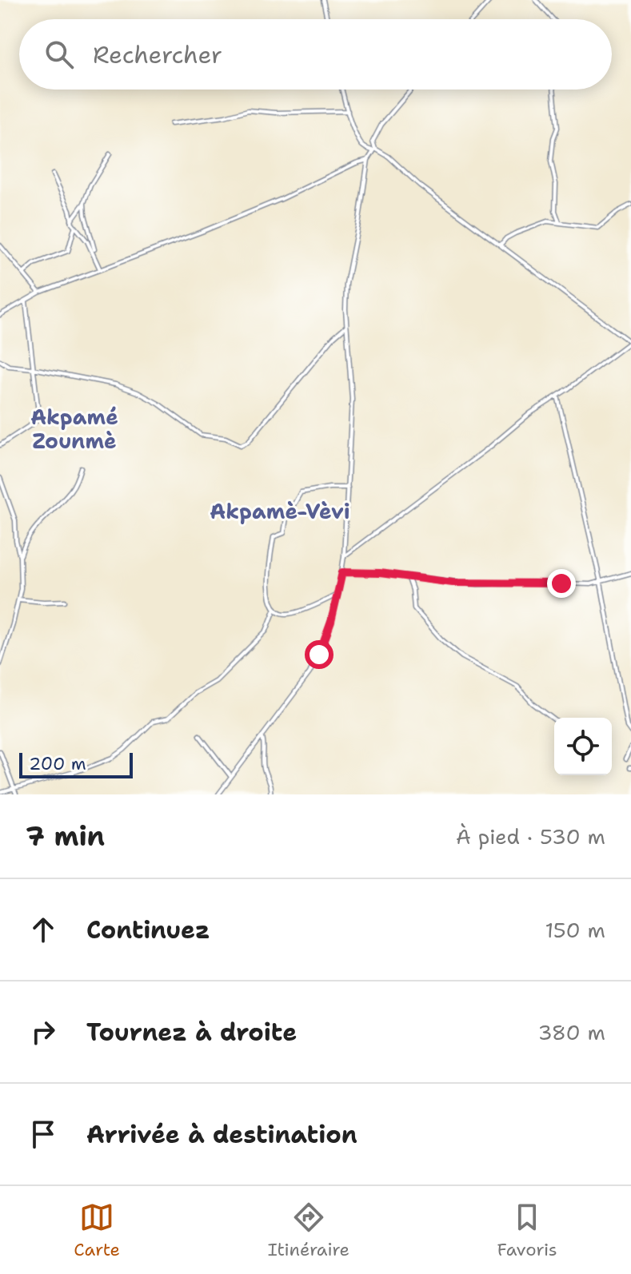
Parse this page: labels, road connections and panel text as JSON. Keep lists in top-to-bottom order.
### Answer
{
  "districts": ["Akpamé Zounmè", "Akpamè-Vèvi"],
  "scale_bar": "200 m",
  "page": {
    "search": "Rechercher",
    "scale": "200 m",
    "heading": ["7 min", "À pied · 530 m"],
    "list": [
      ["Continuez", "150 m"],
      ["Tournez à droite", "380 m"],
      "Arrivée à destination"
    ],
    "nav": ["Carte", "Itinéraire", "Favoris"]
  }
}
